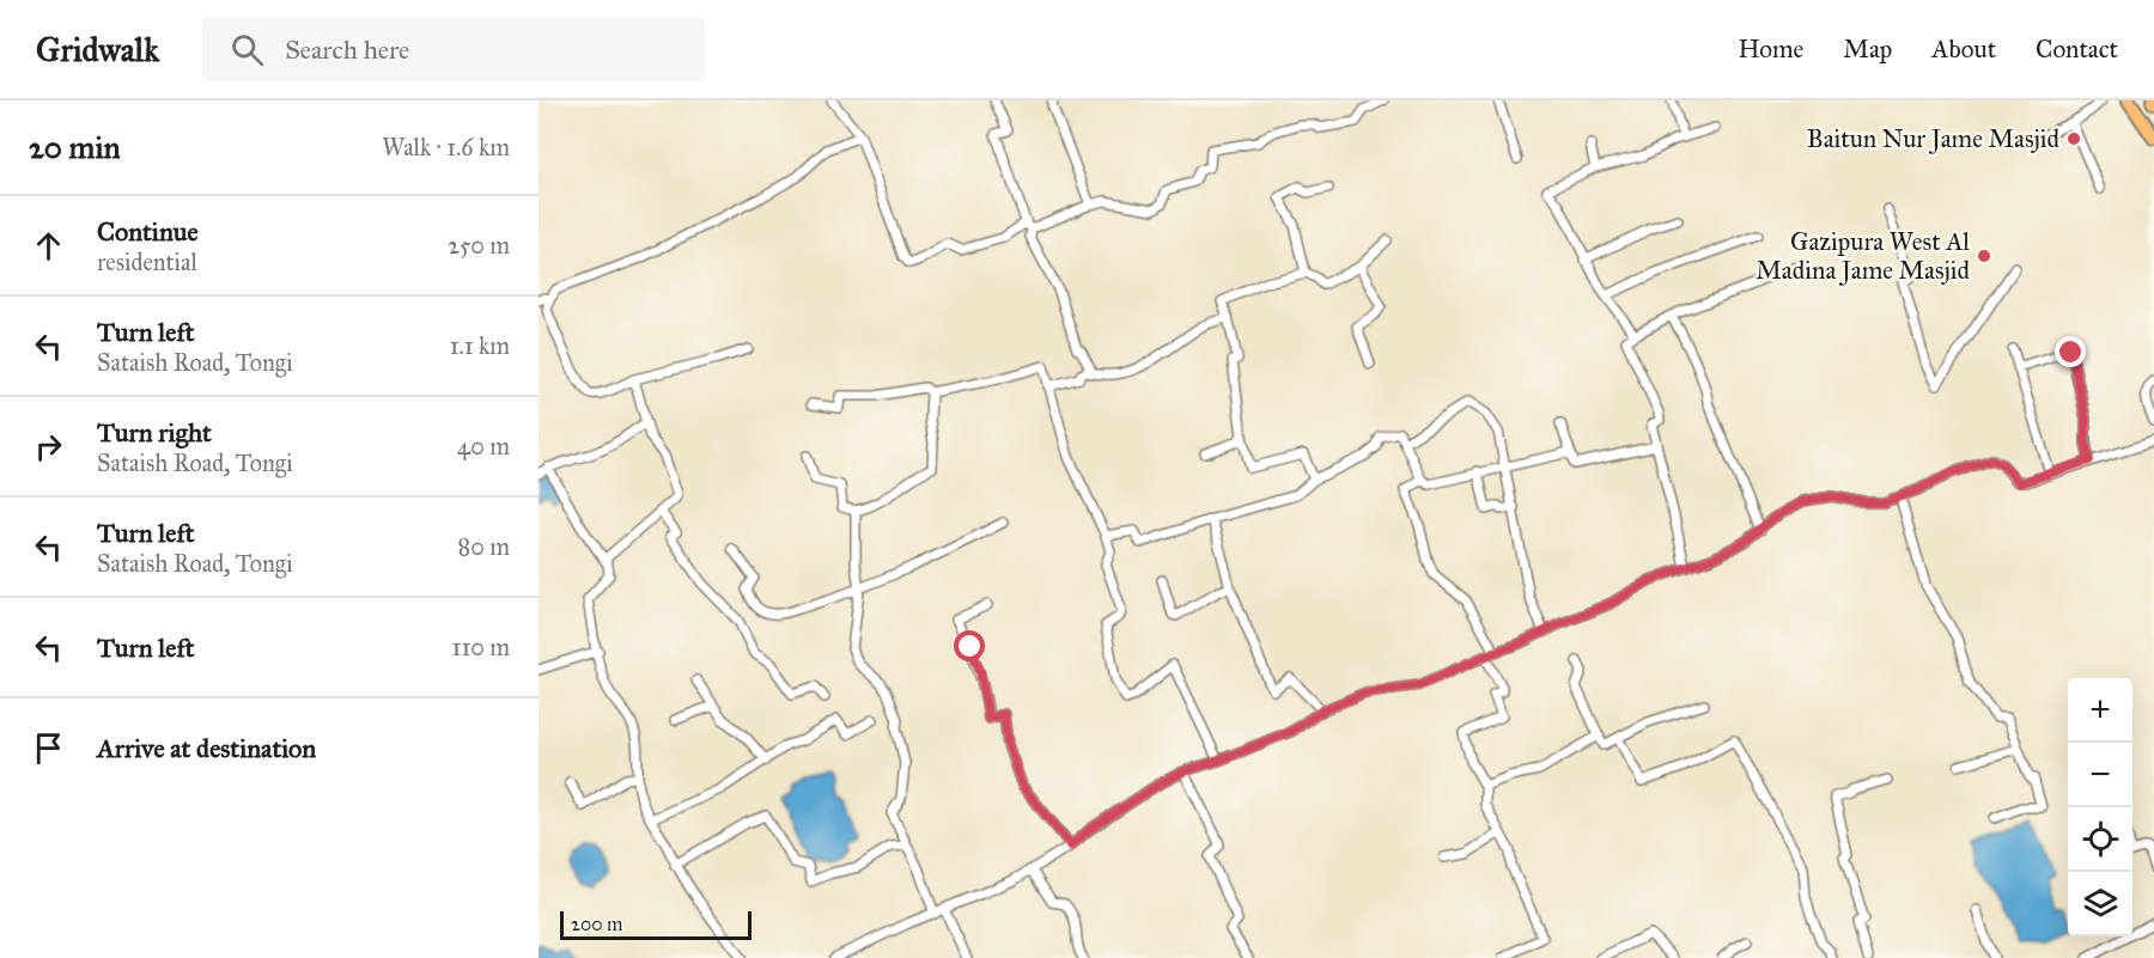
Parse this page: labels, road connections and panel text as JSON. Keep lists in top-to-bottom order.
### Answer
{
  "places": ["Baitun Nur Jame Masjid", "Gazipura West Al Madina Jame Masjid"],
  "scale_bar": "200 m",
  "page": {
    "header": "Gridwalk",
    "search": "Search here",
    "nav": [
      "Home",
      "Map",
      "About",
      "Contact"
    ],
    "heading": ["20 min", "Walk · 1.6 km"],
    "list": [
      ["Continue", "residential", "250 m"],
      ["Turn left", "Sataish Road, Tongi", "1.1 km"],
      ["Turn right", "Sataish Road, Tongi", "40 m"],
      ["Turn left", "Sataish Road, Tongi", "80 m"],
      ["Turn left", "110 m"],
      "Arrive at destination"
    ],
    "map_buttons": ["+", "−"],
    "scale": "200 m"
  }
}
